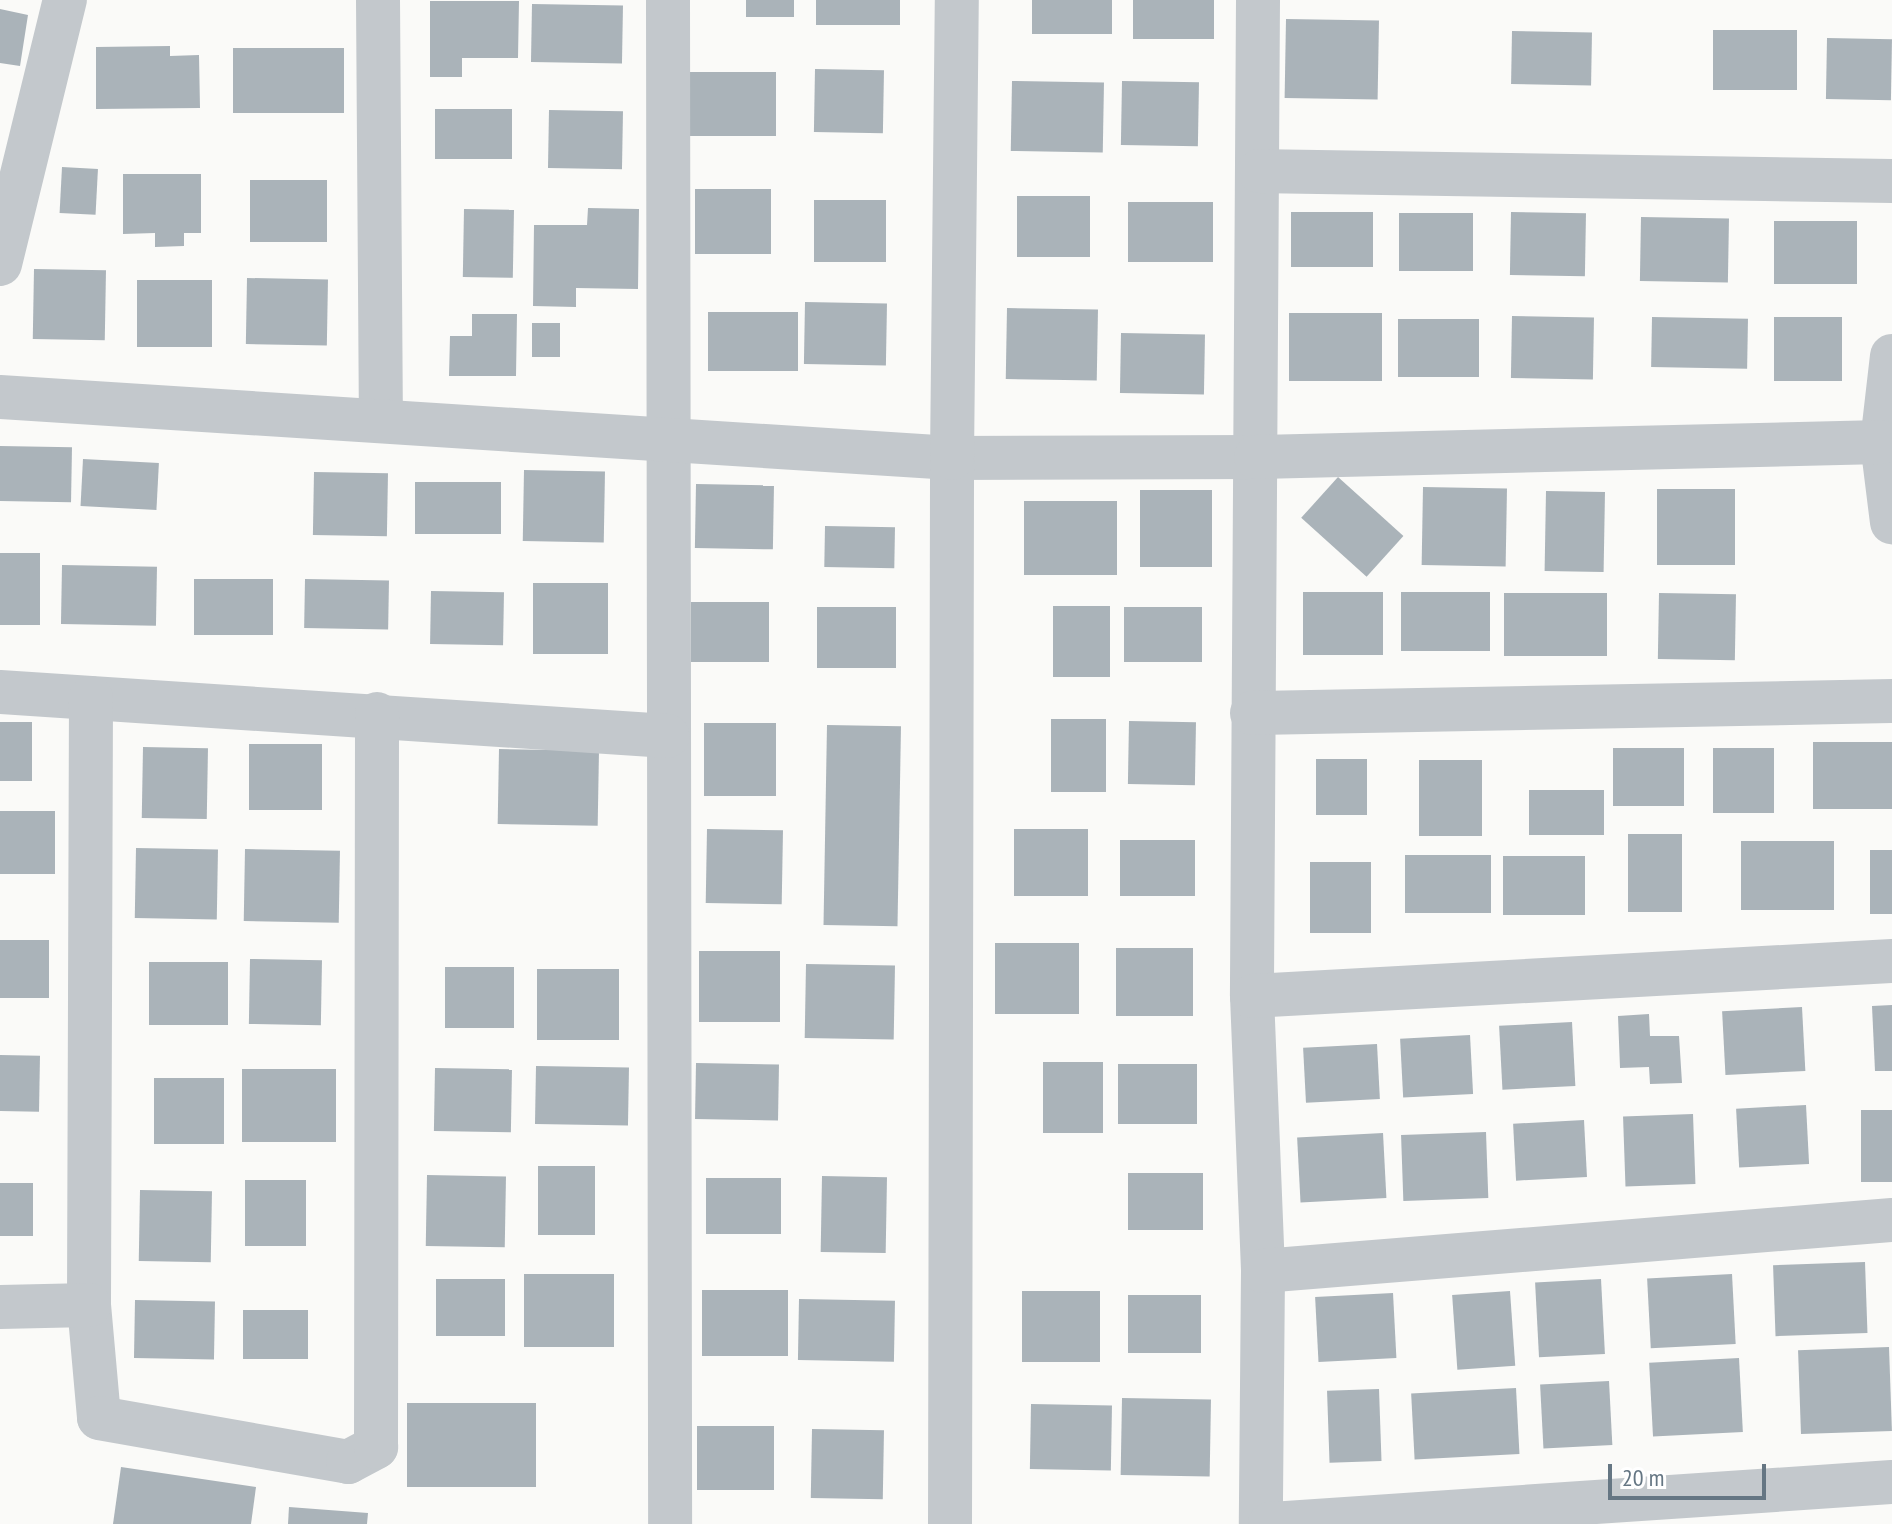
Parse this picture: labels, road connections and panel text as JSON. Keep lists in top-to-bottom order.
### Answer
{
  "scale_bar": "20 m"
}
